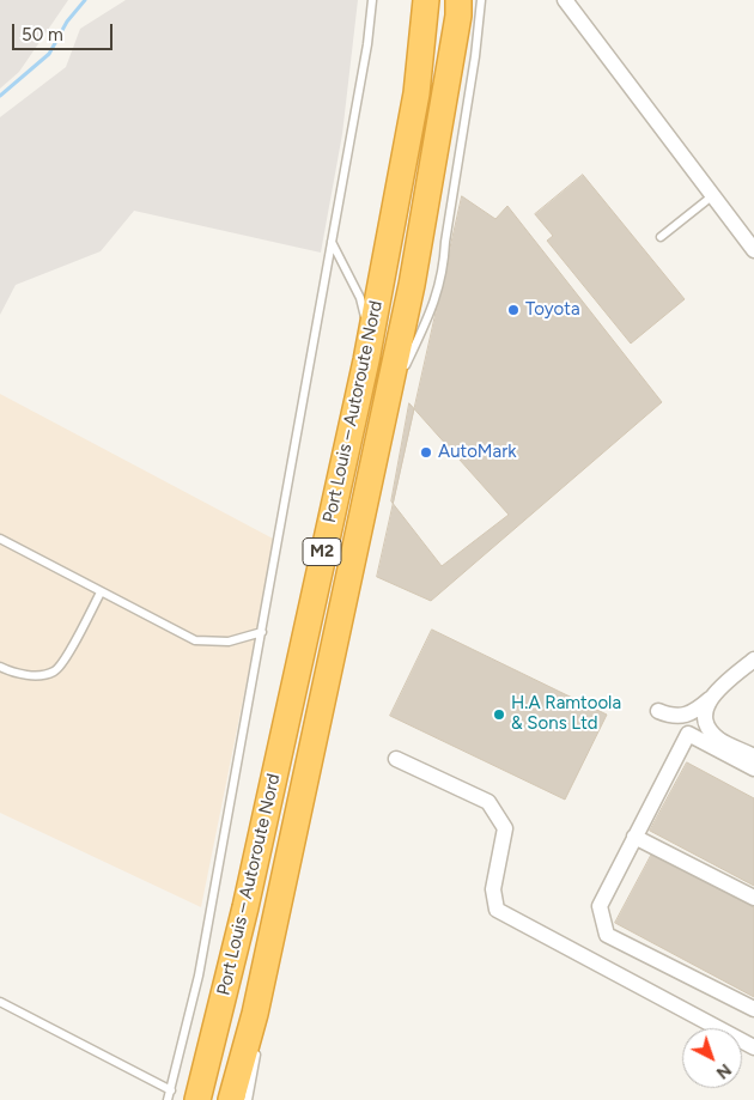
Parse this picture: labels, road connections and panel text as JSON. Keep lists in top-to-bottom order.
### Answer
{
  "streets": {
    "highway": ["Port Louis – Autoroute Nord", "M2"]
  },
  "places": ["Toyota", "AutoMark", "H.A Ramtoola & Sons Ltd"],
  "scale_bar": "50 m",
  "north": "bottom right"
}
